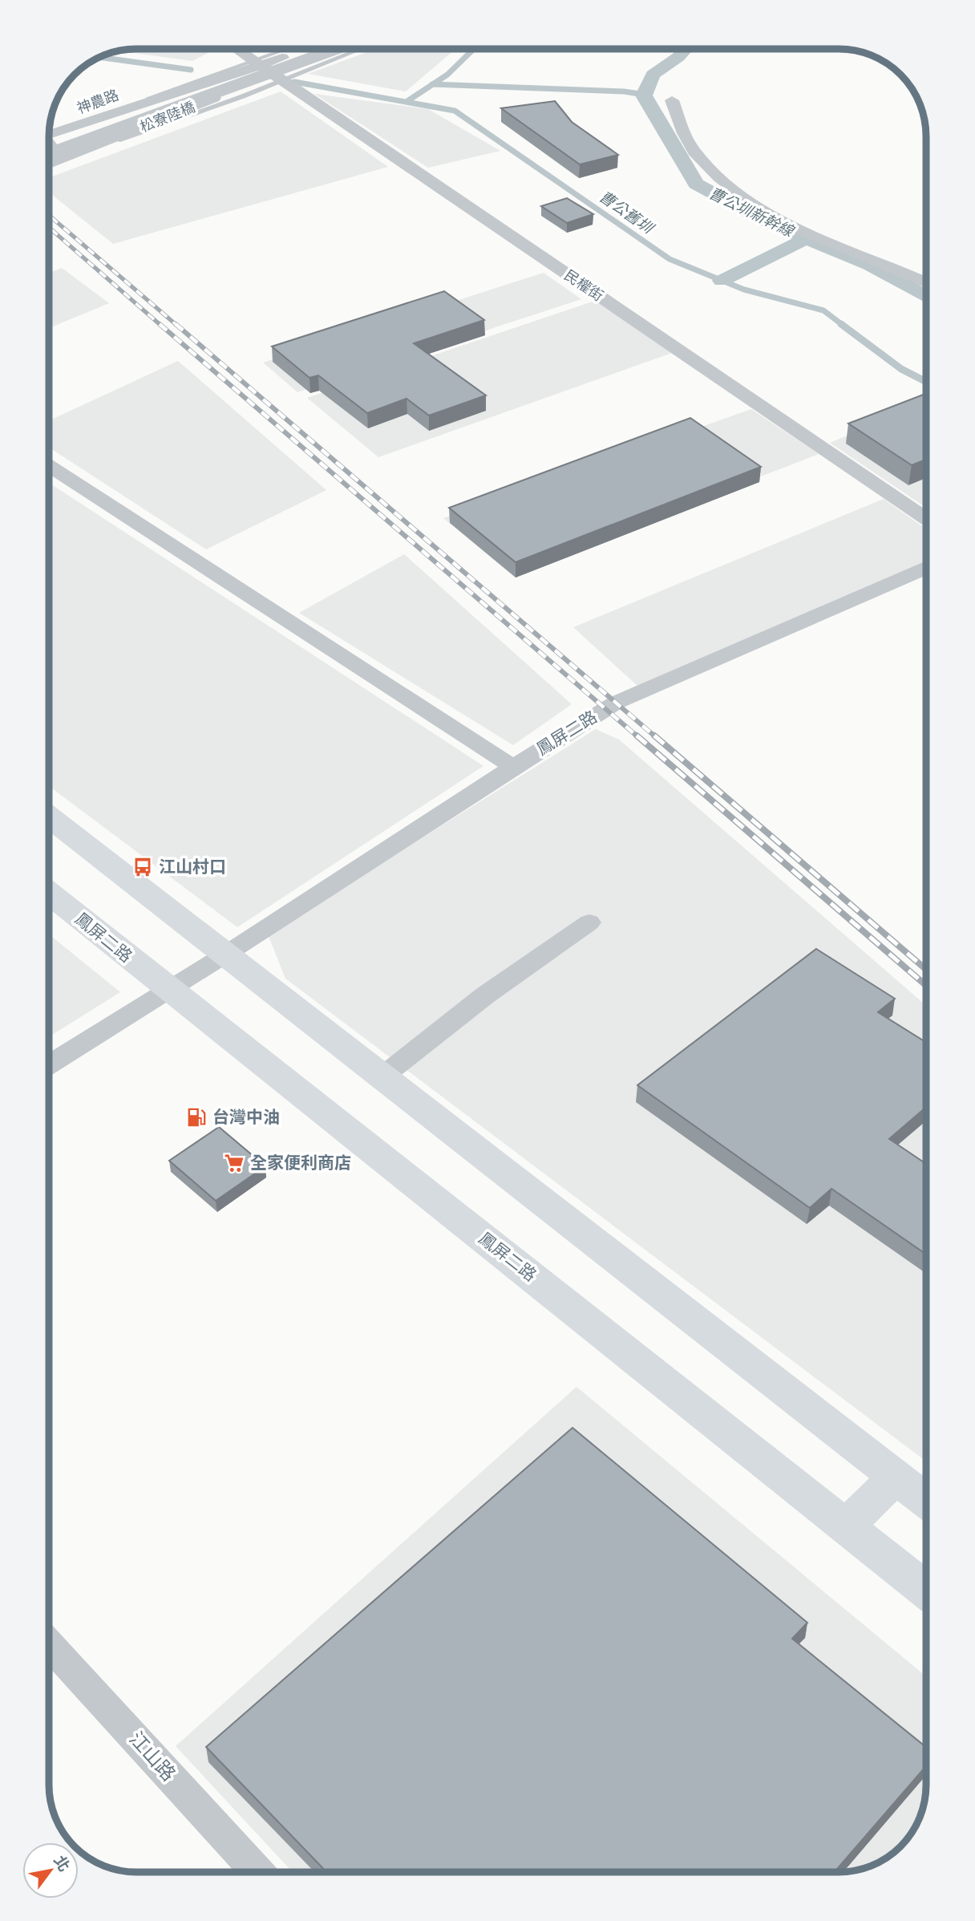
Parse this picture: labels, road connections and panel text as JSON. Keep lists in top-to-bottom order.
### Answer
{
  "streets": {
    "main road": ["鳳屏二路"],
    "street": ["松寮陸橋", "民權街", "江山路"],
    "lane": ["神農路"]
  },
  "crossings": [
    ["神農路", "民權街"]
  ],
  "water": ["曹公舊圳", "曹公圳新幹線"],
  "places": {
    "bus stop": ["江山村口"],
    "fuel station": ["台灣中油"],
    "supermarket": ["全家便利商店"]
  },
  "north": "top right"
}
